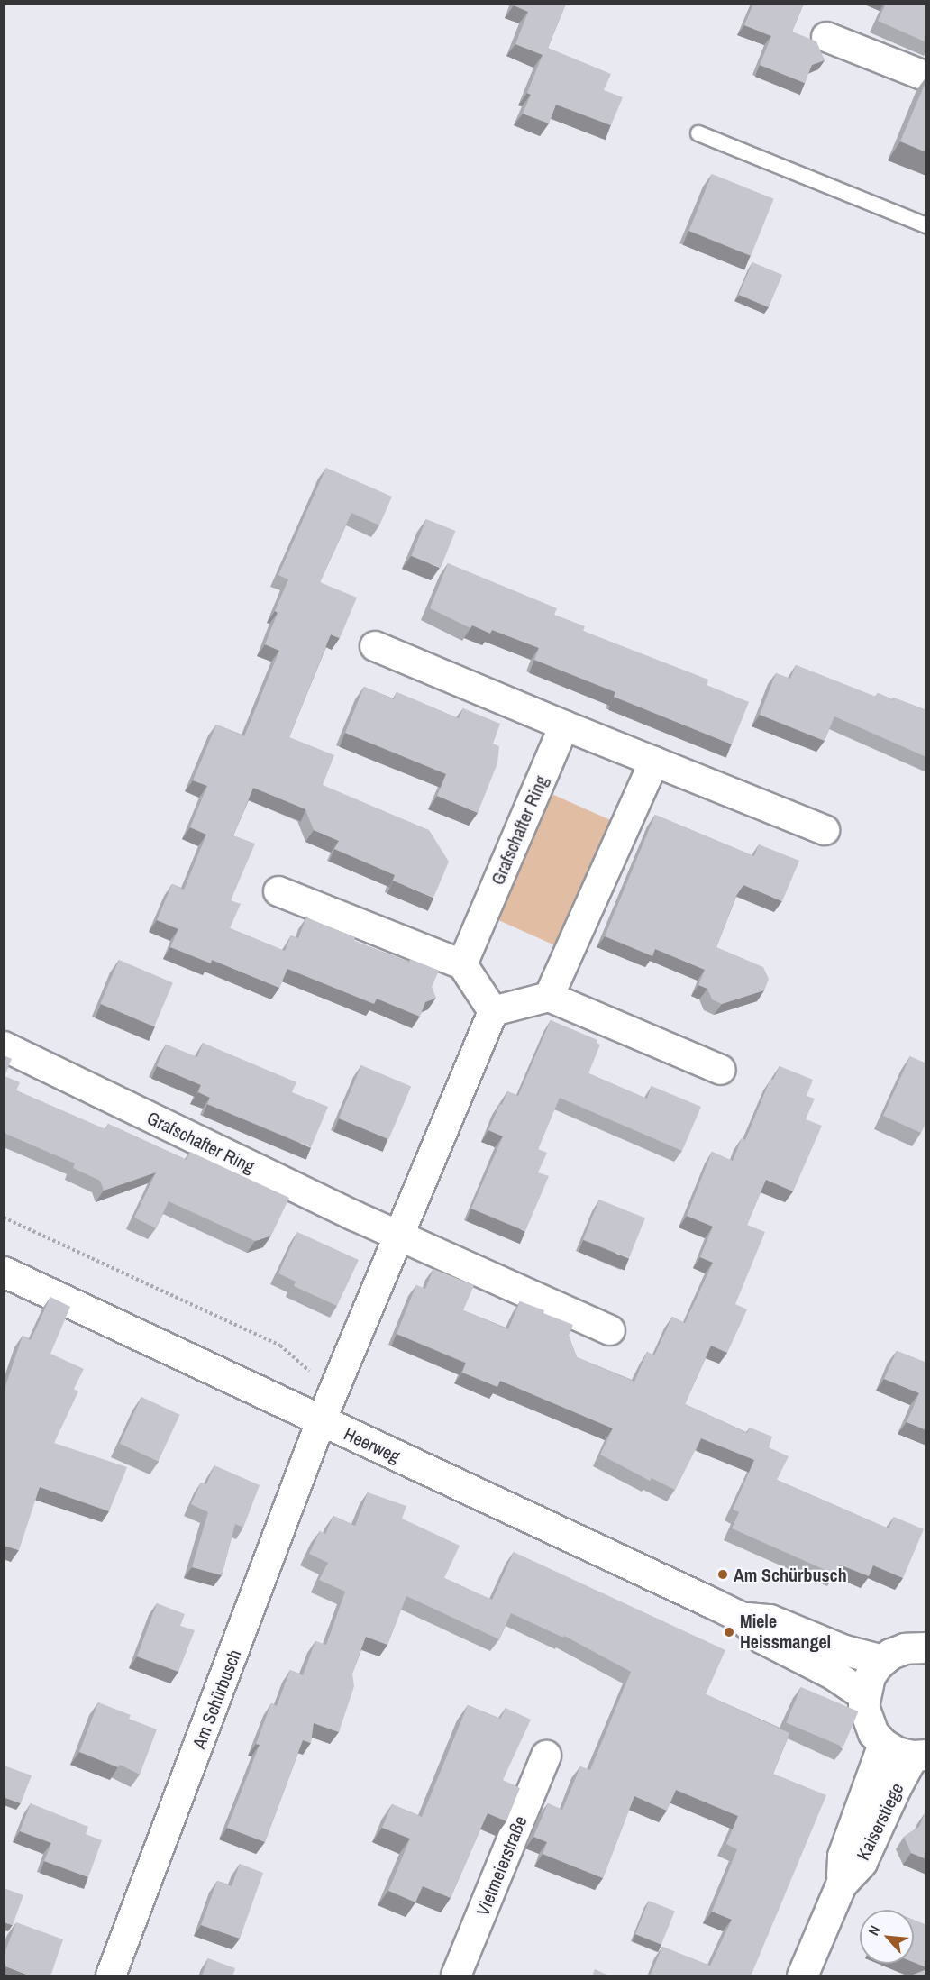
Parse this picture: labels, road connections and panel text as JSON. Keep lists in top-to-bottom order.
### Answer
{
  "streets": {
    "street": [
      "Grafschafter Ring",
      "Heerweg",
      "Am Schürbusch",
      "Kaiserstiege",
      "Vietmeierstraße"
    ]
  },
  "crossings": [
    ["Heerweg", "Am Schürbusch"]
  ],
  "places": ["Am Schürbusch", "Miele Heissmangel"],
  "north": "top left"
}
